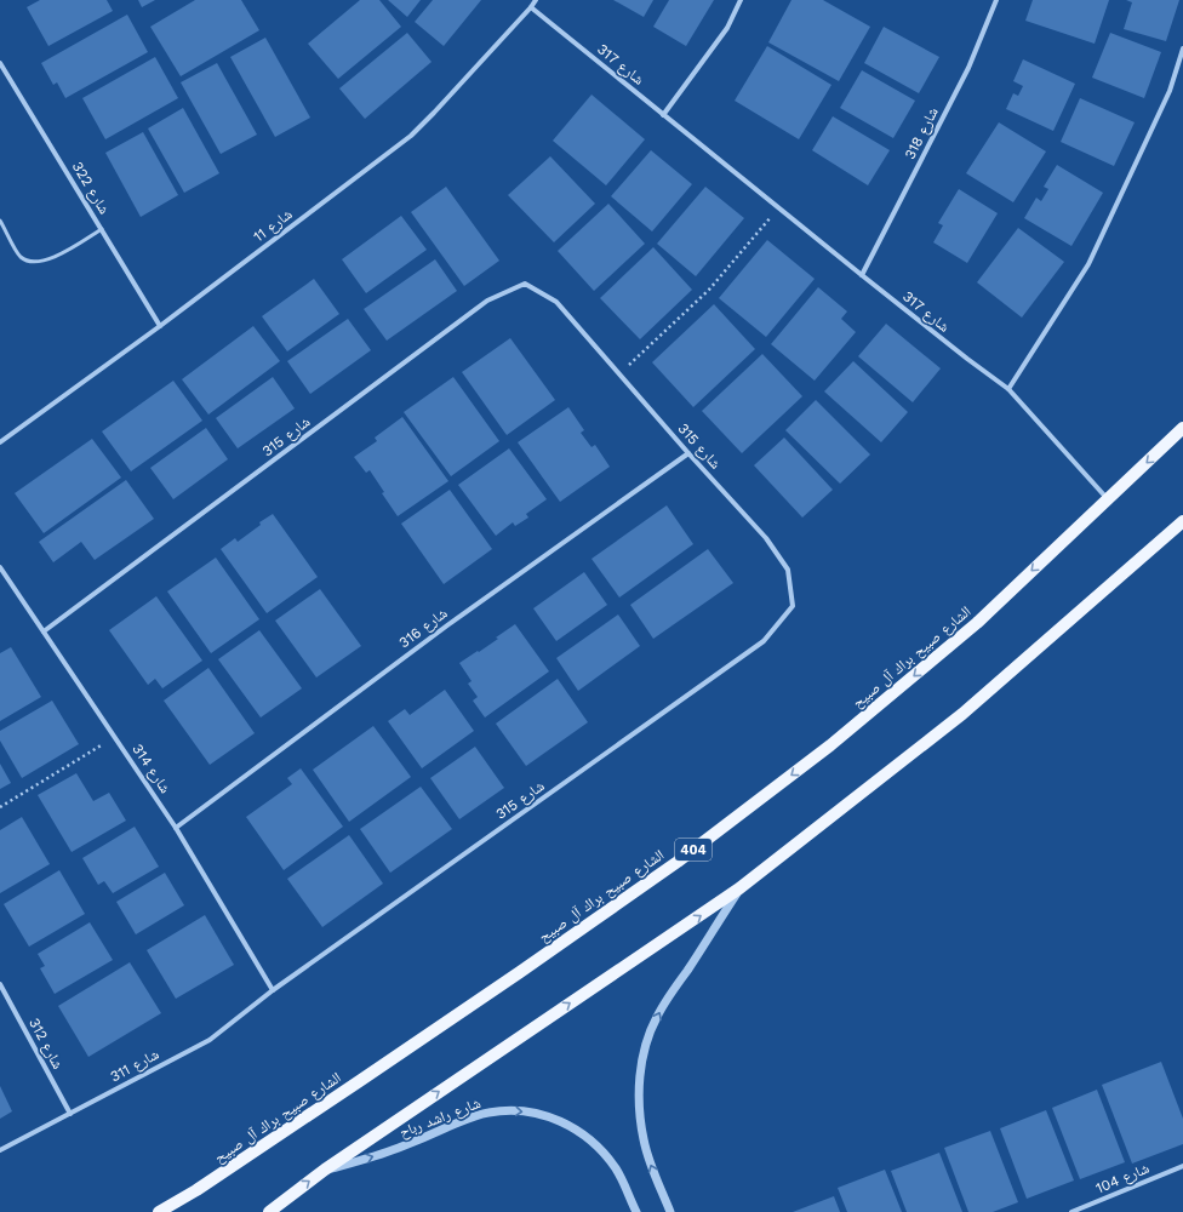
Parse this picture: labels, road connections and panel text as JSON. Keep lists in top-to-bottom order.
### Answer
{
  "streets": {
    "main road": ["الشارع صبيح براك آل صبيح", "404"],
    "street": [
      "شارع 317",
      "شارع 318",
      "شارع 322",
      "شارع 11",
      "شارع 315",
      "شارع 316",
      "شارع 314",
      "شارع 312",
      "شارع 311",
      "شارع راشد رباح",
      "شارع 104"
    ]
  },
  "crossings": [
    ["شارع 317", "شارع 318"],
    ["شارع 317", "شارع 11"],
    ["شارع 317", "الشارع صبيح براك آل صبيح"],
    ["شارع 322", "شارع 11"],
    ["شارع 315", "شارع 316"],
    ["شارع 315", "شارع 314"],
    ["شارع 315", "شارع 311"],
    ["شارع 316", "شارع 314"],
    ["شارع 314", "شارع 311"],
    ["شارع 312", "شارع 311"]
  ],
  "one_way": ["شارع راشد رباح"]
}
